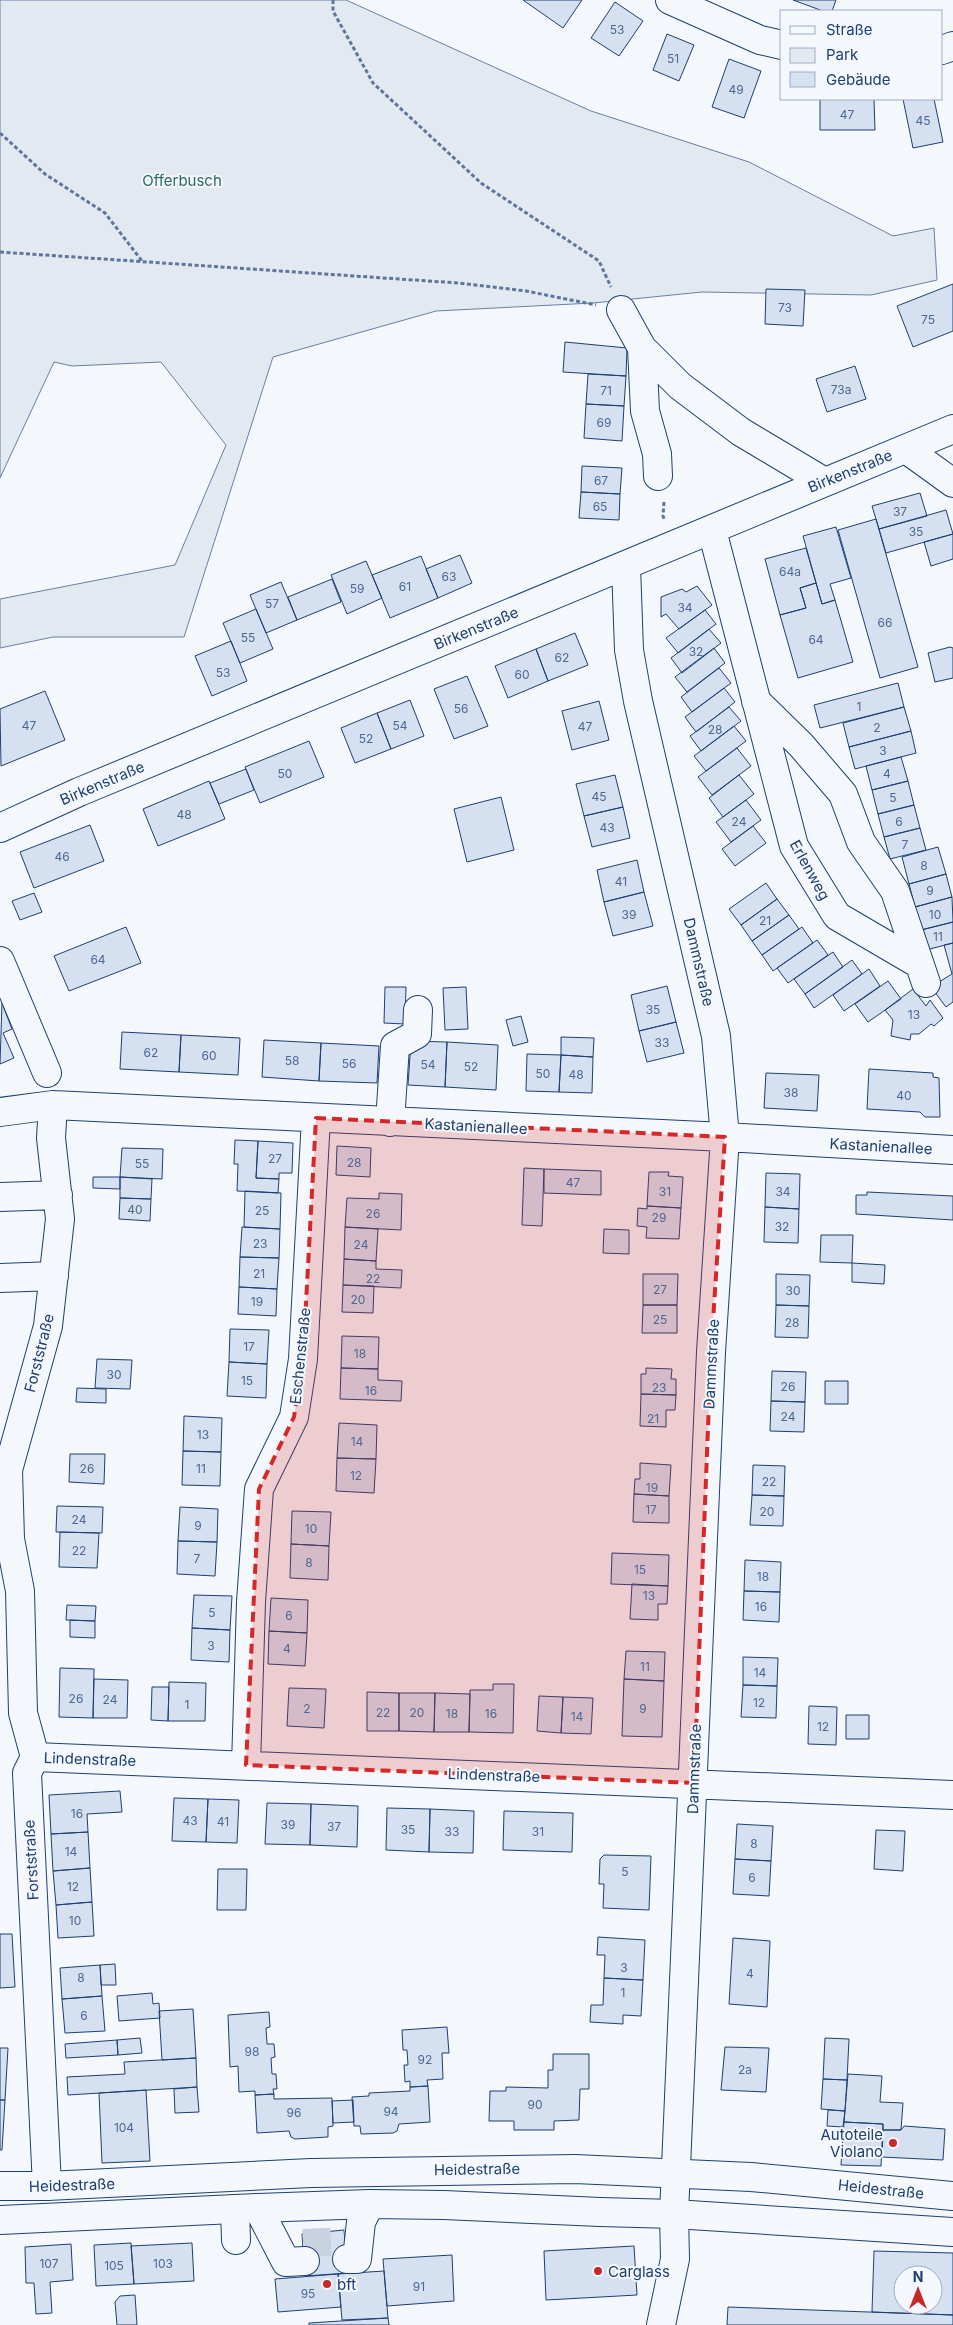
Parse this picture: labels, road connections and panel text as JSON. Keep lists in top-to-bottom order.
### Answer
{
  "streets": {
    "street": [
      "Birkenstraße",
      "Erlenweg",
      "Dammstraße",
      "Kastanienallee",
      "Forststraße",
      "Eschenstraße",
      "Lindenstraße",
      "Heidestraße"
    ]
  },
  "crossings": [
    ["Birkenstraße", "Erlenweg"],
    ["Birkenstraße", "Dammstraße"],
    ["Dammstraße", "Kastanienallee"],
    ["Dammstraße", "Lindenstraße"],
    ["Dammstraße", "Heidestraße"],
    ["Kastanienallee", "Forststraße"],
    ["Kastanienallee", "Eschenstraße"],
    ["Forststraße", "Lindenstraße"],
    ["Forststraße", "Heidestraße"],
    ["Eschenstraße", "Lindenstraße"]
  ],
  "parks": ["Offerbusch"],
  "places": ["Autoteile Violano", "Carglass", "bft"],
  "house_numbers": [
    "53",
    "51",
    "49",
    "47",
    "45",
    "73",
    "75",
    "73a",
    "71",
    "69",
    "67",
    "65",
    "37",
    "35",
    "64a",
    "63",
    "61",
    "59",
    "57",
    "34",
    "66",
    "55",
    "64",
    "32",
    "62",
    "53",
    "60",
    "1",
    "56",
    "47",
    "54",
    "47",
    "2",
    "28",
    "52",
    "3",
    "50",
    "4",
    "45",
    "5",
    "48",
    "24",
    "6",
    "43",
    "7",
    "46",
    "8",
    "41",
    "9",
    "39",
    "10",
    "21",
    "11",
    "64",
    "35",
    "13",
    "33",
    "62",
    "60",
    "58",
    "56",
    "54",
    "52",
    "50",
    "48",
    "38",
    "40",
    "27",
    "28",
    "55",
    "47",
    "31",
    "34",
    "40",
    "25",
    "26",
    "29",
    "32",
    "23",
    "24",
    "21",
    "22",
    "27",
    "30",
    "20",
    "19",
    "25",
    "28",
    "17",
    "18",
    "30",
    "15",
    "26",
    "23",
    "16",
    "24",
    "21",
    "13",
    "14",
    "26",
    "11",
    "12",
    "22",
    "19",
    "17",
    "20",
    "24",
    "9",
    "10",
    "22",
    "7",
    "8",
    "15",
    "18",
    "13",
    "16",
    "5",
    "6",
    "3",
    "4",
    "11",
    "14",
    "26",
    "24",
    "12",
    "1",
    "2",
    "9",
    "22",
    "20",
    "18",
    "16",
    "14",
    "12",
    "16",
    "43",
    "41",
    "39",
    "37",
    "35",
    "33",
    "31",
    "8",
    "14",
    "5",
    "6",
    "12",
    "10",
    "3",
    "4",
    "8",
    "1",
    "6",
    "98",
    "92",
    "2a",
    "90",
    "94",
    "96",
    "104",
    "107",
    "103",
    "105",
    "91",
    "95"
  ],
  "legend": ["Straße", "Park", "Gebäude"],
  "north": "top"
}
